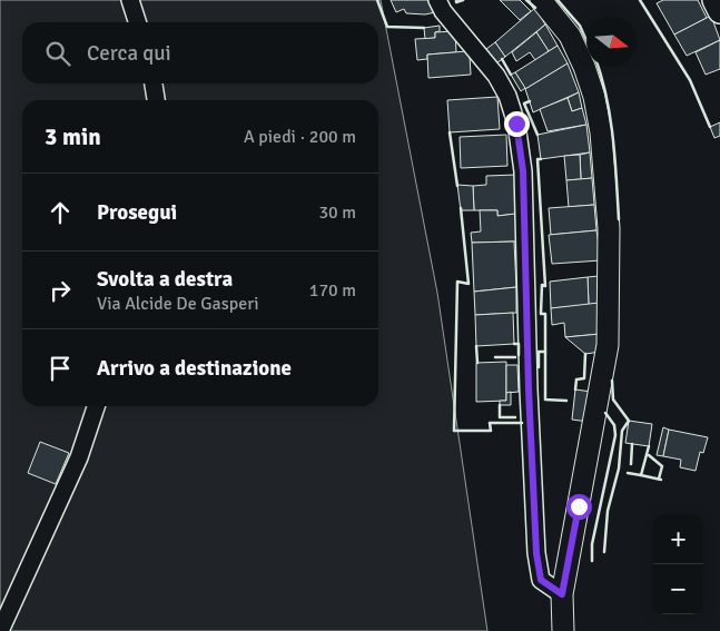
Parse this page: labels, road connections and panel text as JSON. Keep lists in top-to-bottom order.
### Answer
{
  "north": "right",
  "page": {
    "search": "Cerca qui",
    "heading": ["3 min", "A piedi · 200 m"],
    "list": [
      ["Prosegui", "30 m"],
      ["Svolta a destra", "Via Alcide De Gasperi", "170 m"],
      "Arrivo a destinazione"
    ],
    "map_buttons": ["+", "−"]
  }
}
